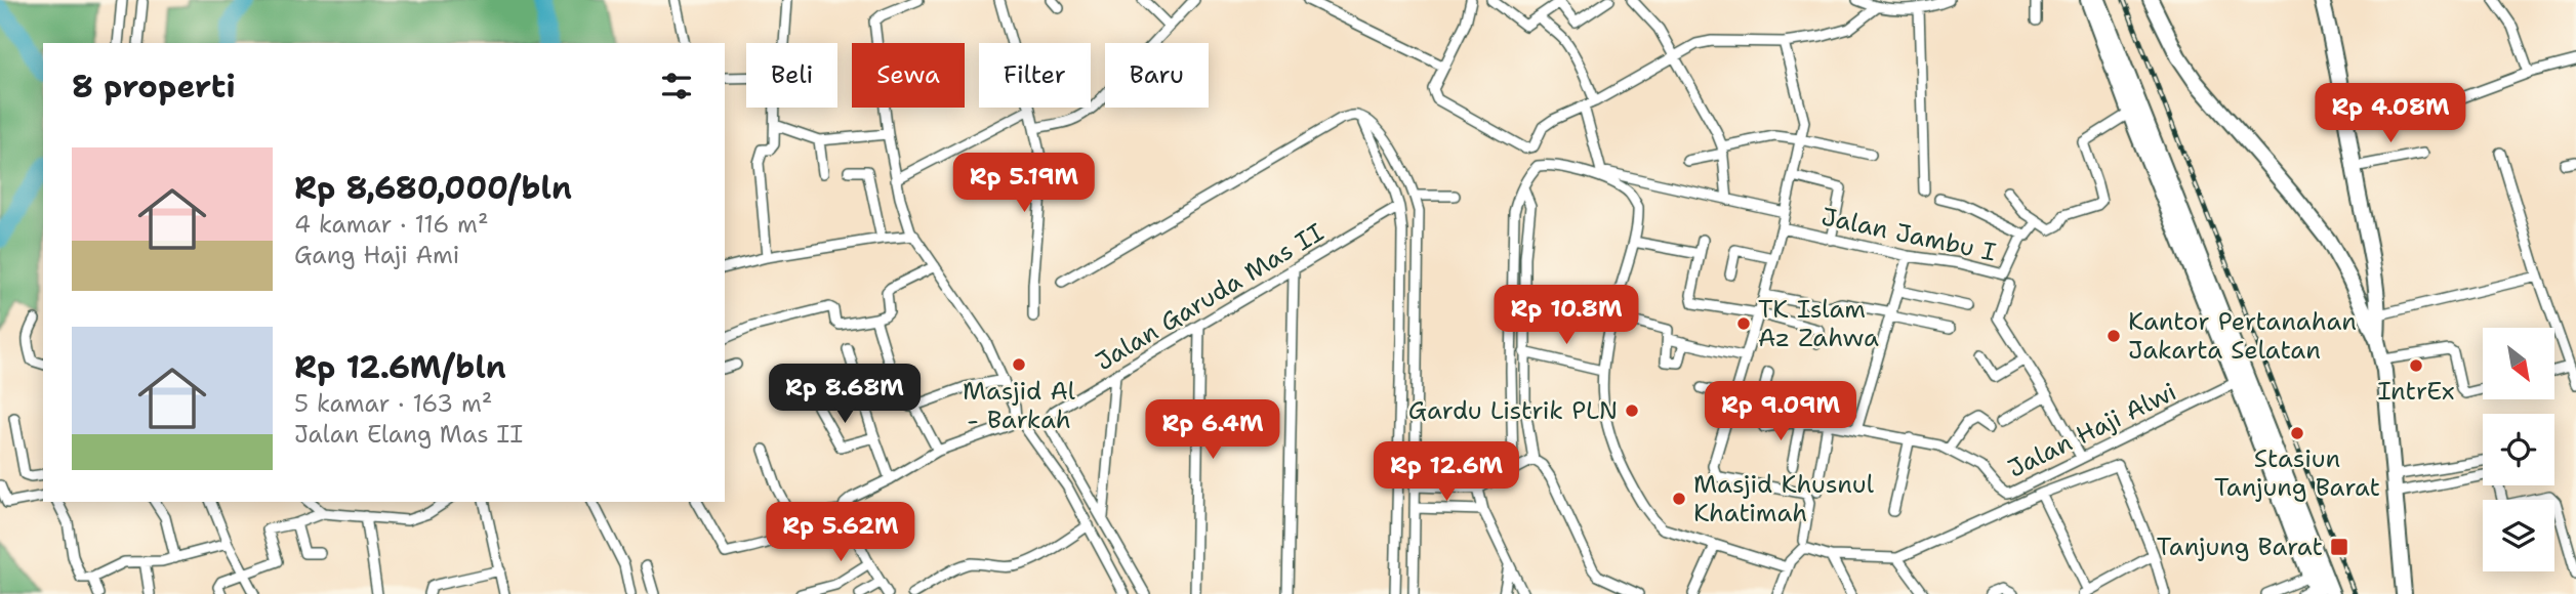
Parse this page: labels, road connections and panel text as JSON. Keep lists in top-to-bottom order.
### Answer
{
  "streets": {
    "street": ["Jalan Jambu I", "Jalan Garuda Mas II", "Jalan Haji Alwi"]
  },
  "places": {
    "other": [
      "TK Islam Az Zahwa",
      "Kantor Pertanahan Jakarta Selatan",
      "Masjid Al - Barkah",
      "IntrEx",
      "Gardu Listrik PLN",
      "Stasiun Tanjung Barat",
      "Masjid Khusnul Khatimah"
    ],
    "transit": ["Tanjung Barat"]
  },
  "north": "bottom right",
  "page": {
    "chip": [
      "Beli",
      "Sewa",
      "Filter",
      "Baru"
    ],
    "heading": "8 properti",
    "price": [
      "Rp 4.08M",
      "Rp 5.19M",
      "Rp 10.8M",
      "Rp 8.68M",
      "Rp 9.09M",
      "Rp 6.4M",
      "Rp 12.6M",
      "Rp 5.62M"
    ],
    "list": [
      {
        "name": "Rp 8,680,000/bln",
        "note": "4 kamar · 116 m² · Gang Haji Ami"
      },
      {
        "name": "Rp 12.6M/bln",
        "note": "5 kamar · 163 m² · Jalan Elang Mas II"
      }
    ]
  }
}
